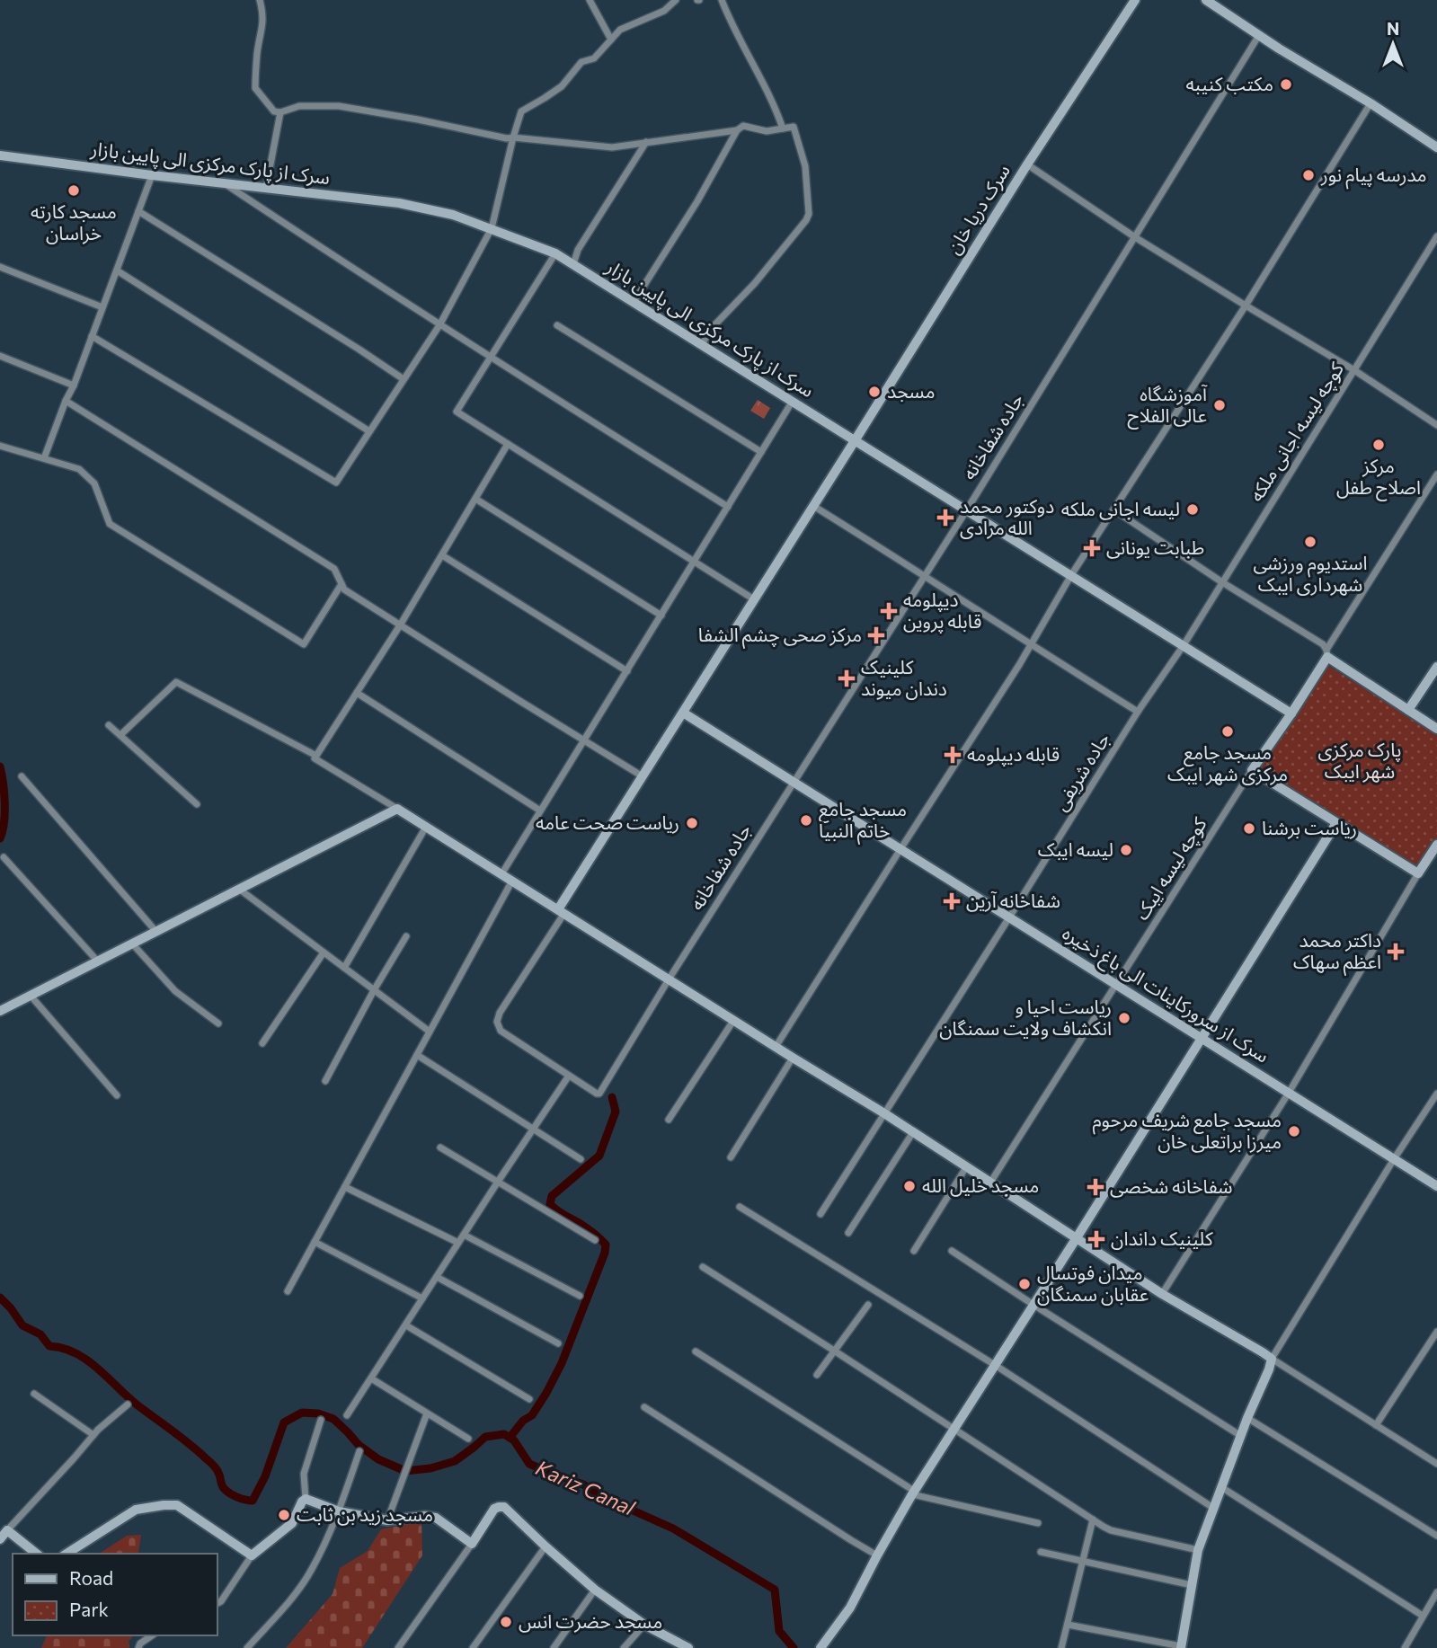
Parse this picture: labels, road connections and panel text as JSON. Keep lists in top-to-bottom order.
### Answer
{
  "streets": {
    "street": [
      "سرک از پارک مرکزی الی پایین بازار",
      "سرک دریا خان",
      "کوچه لیسه اجانی ملکه",
      "جاده شفاخانه",
      "جاده شریفی",
      "کوچه لیسه ایبک",
      "سرک از سرورکاینات الی باغ ذخیره"
    ]
  },
  "crossings": [
    ["سرک از پارک مرکزی الی پایین بازار", "سرک دریا خان"],
    ["سرک از پارک مرکزی الی پایین بازار", "کوچه لیسه اجانی ملکه"],
    ["سرک از پارک مرکزی الی پایین بازار", "جاده شفاخانه"],
    ["سرک از پارک مرکزی الی پایین بازار", "جاده شریفی"],
    ["سرک دریا خان", "سرک از سرورکاینات الی باغ ذخیره"],
    ["کوچه لیسه اجانی ملکه", "جاده شریفی"],
    ["جاده شفاخانه", "سرک از سرورکاینات الی باغ ذخیره"],
    ["جاده شریفی", "سرک از سرورکاینات الی باغ ذخیره"],
    ["کوچه لیسه ایبک", "سرک از سرورکاینات الی باغ ذخیره"]
  ],
  "water": ["Kariz Canal"],
  "parks": ["پارک مرکزی شهر ایبک"],
  "places": {
    "other": [
      "مکتب کنیبه",
      "مدرسه پیام نور",
      "مسجد کارته خراسان",
      "مسجد",
      "آموزشگاه عالی الفلاح",
      "مرکز اصلاح طفل",
      "لیسه اجانی ملکه",
      "استدیوم ورزشی شهرداری ایبک",
      "مسجد جامع مرکزی شهر ایبک",
      "مسجد جامع خاتم النبیا",
      "ریاست صحت عامه",
      "ریاست برشنا",
      "لیسه ایبک",
      "ریاست احیا و انکشاف ولایت سمنگان",
      "مسجد جامع شریف مرحوم میرزا براتعلی خان",
      "مسجد خلیل الله",
      "میدان فوتسال عقابان سمنگان",
      "مسجد زید بن ثابت",
      "مسجد حضرت انس"
    ],
    "health": [
      "دوکتور محمد الله مرادی",
      "طبابت یونانی",
      "دیپلومه قابله پروین",
      "مرکز صحی چشم الشفا",
      "کلینیک دندان میوند",
      "قابله دیپلومه",
      "شفاخانه آرین",
      "داکتر محمد اعظم سهاک",
      "شفاخانه شخصی",
      "کلینیک داندان"
    ]
  },
  "legend": ["Road", "Park"],
  "north": "top"
}
